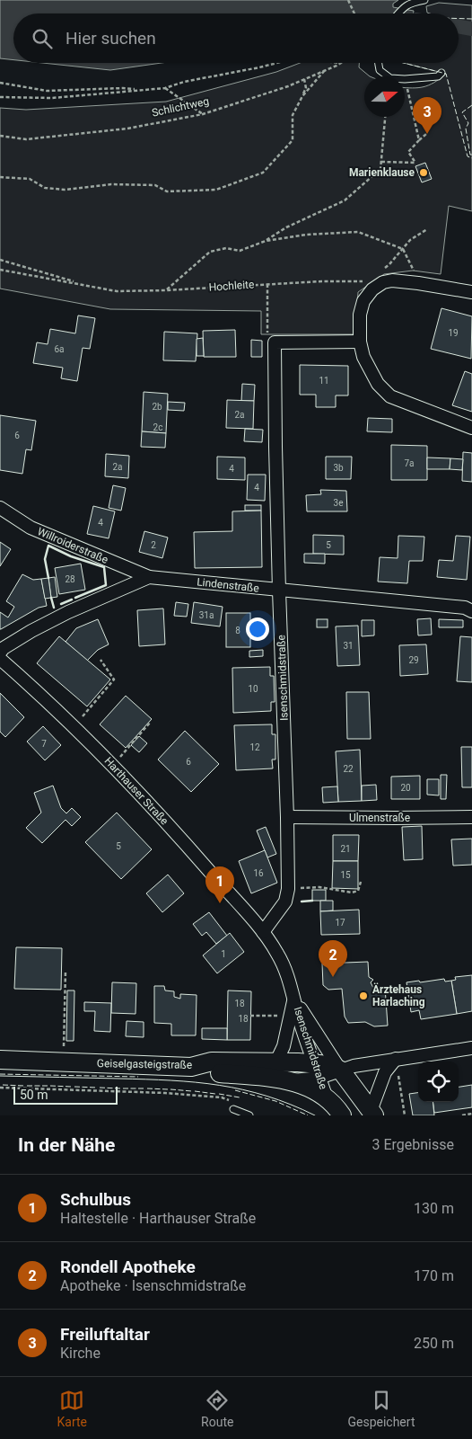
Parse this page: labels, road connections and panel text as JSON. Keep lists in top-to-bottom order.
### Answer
{
  "streets": {
    "main road": ["Geiselgasteigstraße"],
    "street": [
      "Willroiderstraße",
      "Lindenstraße",
      "Isenschmidstraße",
      "Harthauser Straße",
      "Ulmenstraße"
    ],
    "path": ["Schlichtweg", "Hochleite"]
  },
  "crossings": [
    ["Willroiderstraße", "Lindenstraße"],
    ["Lindenstraße", "Isenschmidstraße"],
    ["Isenschmidstraße", "Harthauser Straße"],
    ["Isenschmidstraße", "Ulmenstraße"],
    ["Isenschmidstraße", "Geiselgasteigstraße"]
  ],
  "places": ["Marienklause", "Ärztehaus Harlaching"],
  "house_numbers": [
    "19",
    "6a",
    "11",
    "2b",
    "2a",
    "2c",
    "6",
    "7a",
    "2a",
    "3b",
    "4",
    "4",
    "3e",
    "4",
    "2",
    "5",
    "28",
    "31a",
    "8",
    "31",
    "29",
    "10",
    "7",
    "12",
    "6",
    "22",
    "20",
    "5",
    "21",
    "16",
    "15",
    "17",
    "1",
    "18",
    "18"
  ],
  "scale_bar": "50 m",
  "north": "right",
  "page": {
    "search": "Hier suchen",
    "pins": ["3", "1", "2"],
    "scale": "50 m",
    "heading": ["In der Nähe", "3 Ergebnisse"],
    "list": [
      {
        "mark": "1",
        "name": "Schulbus",
        "note": "Haltestelle · Harthauser Straße",
        "value": "130 m"
      },
      {
        "mark": "2",
        "name": "Rondell Apotheke",
        "note": "Apotheke · Isenschmidstraße",
        "value": "170 m"
      },
      {
        "mark": "3",
        "name": "Freiluftaltar",
        "note": "Kirche",
        "value": "250 m"
      }
    ],
    "nav": ["Karte", "Route", "Gespeichert"]
  }
}
